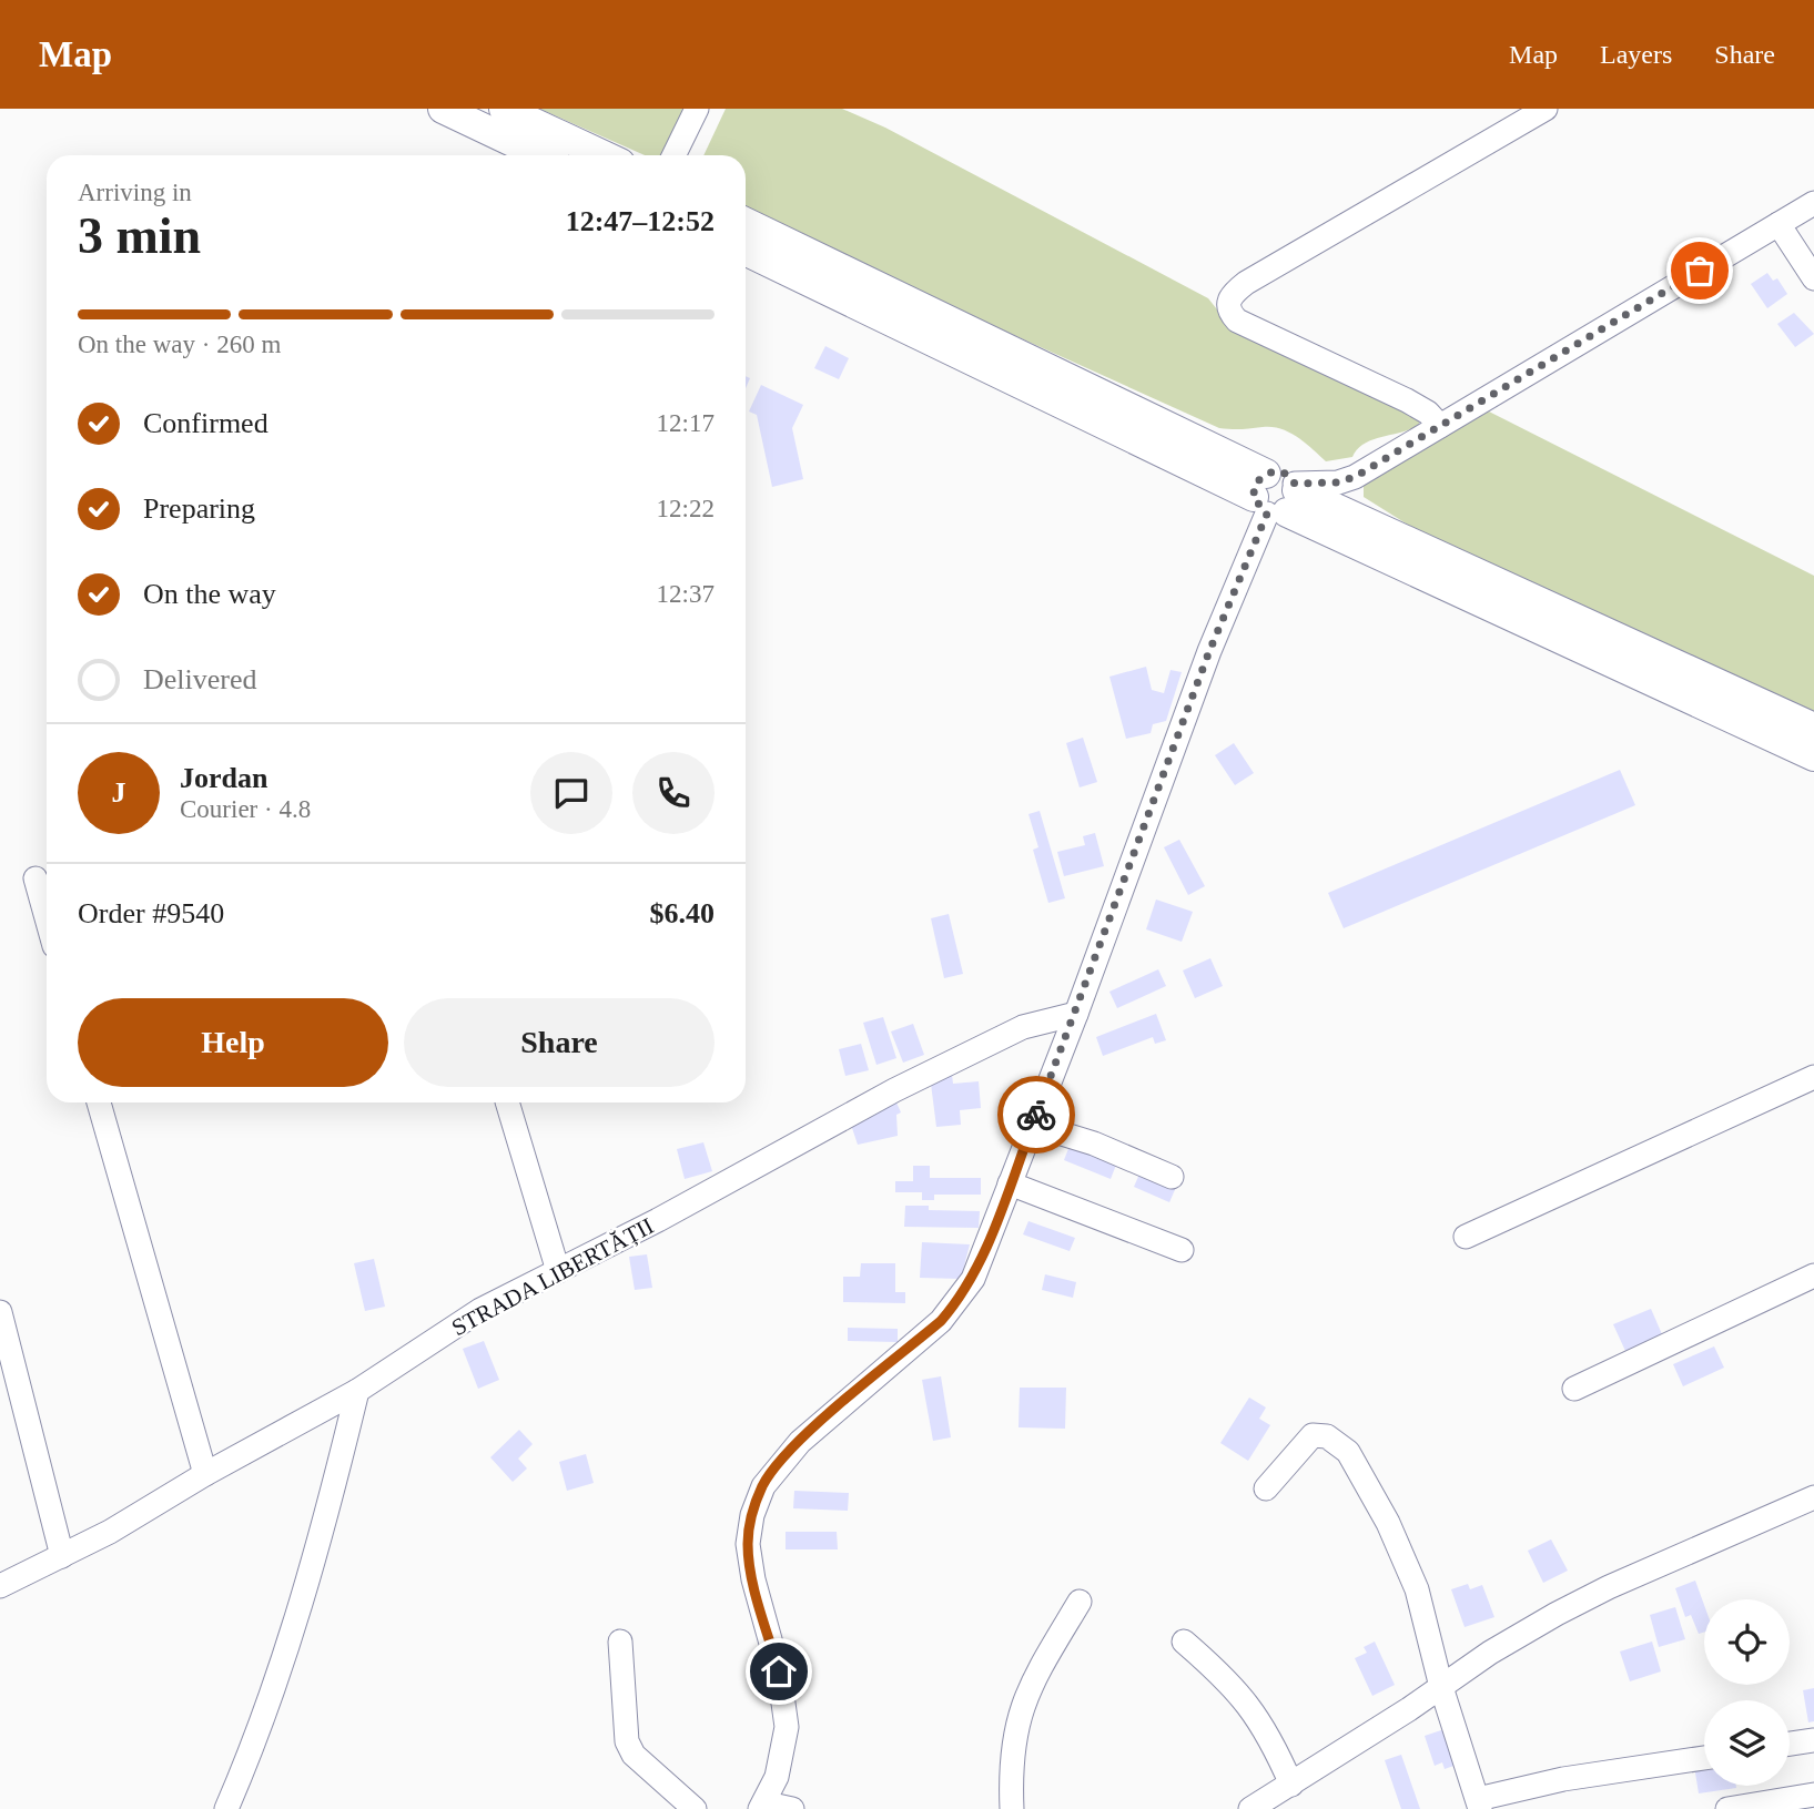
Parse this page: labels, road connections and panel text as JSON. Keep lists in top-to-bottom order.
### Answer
{
  "streets": {
    "street": ["STRADA LIBERTĂȚII"]
  },
  "page": {
    "header": "Map",
    "nav": ["Map", "Layers", "Share"],
    "heading": ["3 min", "Arriving in", "12:47–12:52"],
    "panel": [
      "Jordan",
      "Courier · 4.8",
      "Order #9540",
      "$6.40"
    ],
    "bar": "On the way · 260 m",
    "list": [
      ["Confirmed", "12:17"],
      ["Preparing", "12:22"],
      ["On the way", "12:37"],
      "Delivered"
    ],
    "round": "J",
    "buttons": ["Help", "Share"]
  }
}
